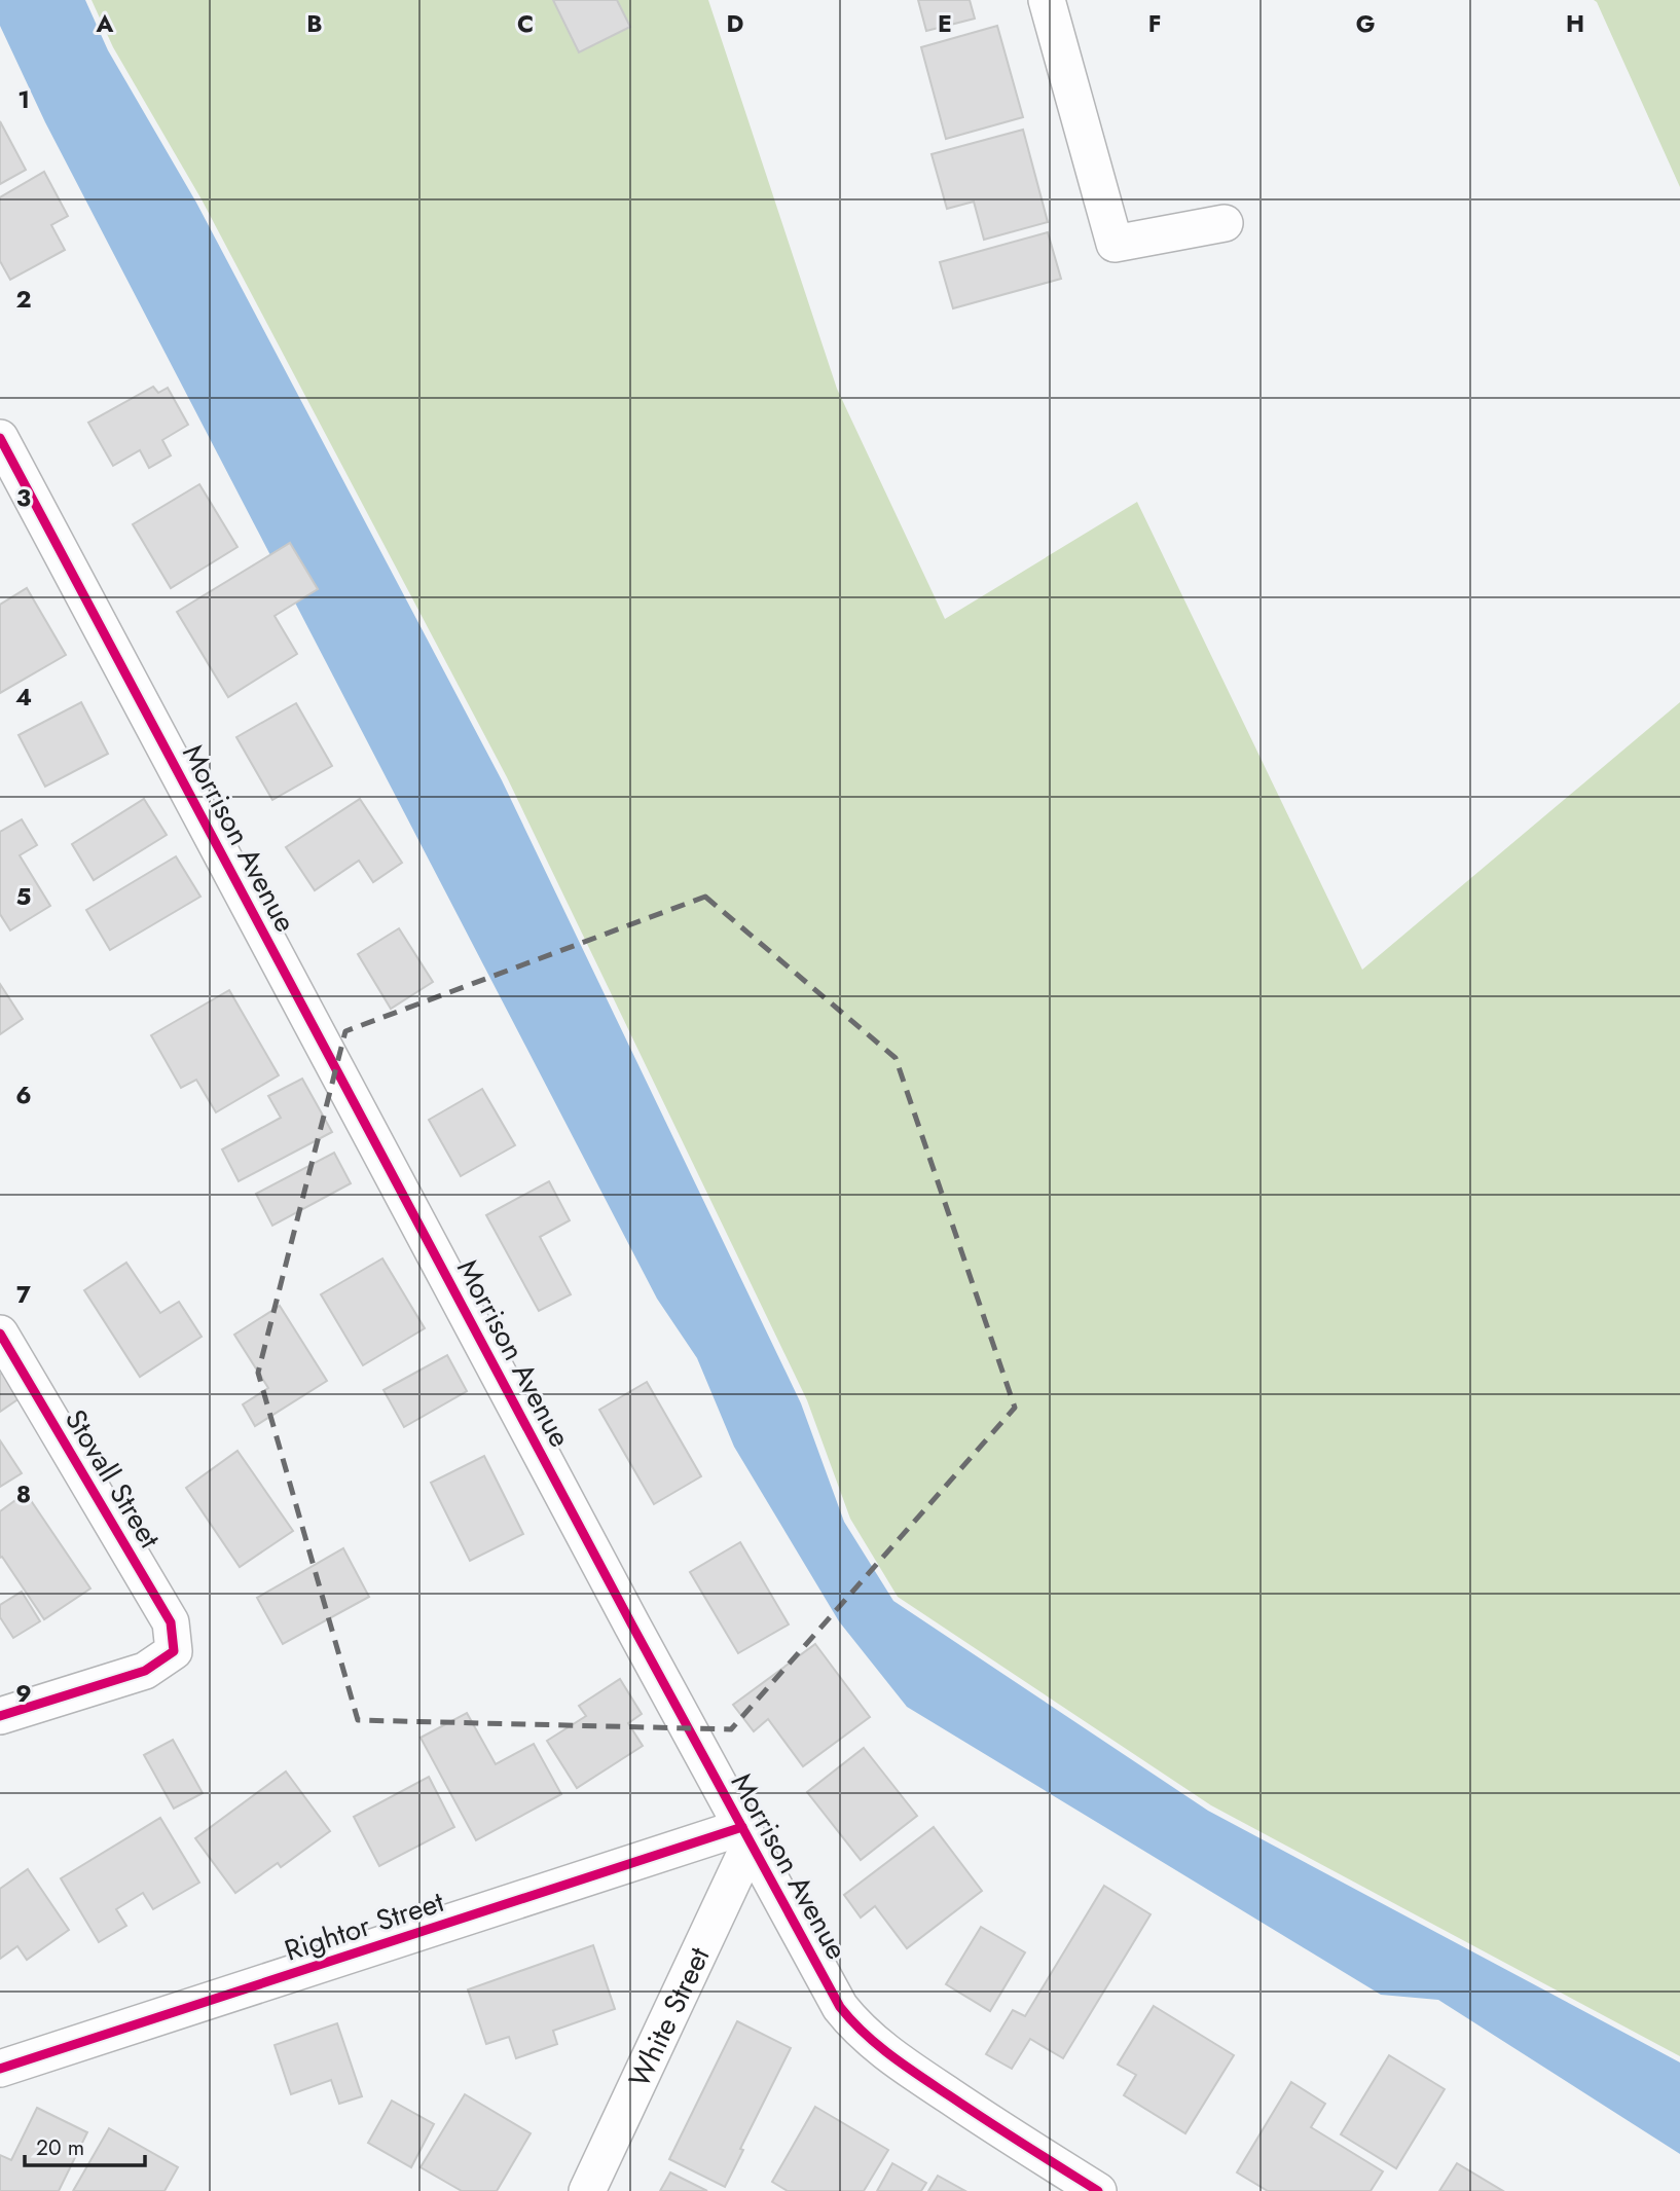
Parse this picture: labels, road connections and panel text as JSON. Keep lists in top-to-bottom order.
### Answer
{
  "streets": {
    "street": [
      "Morrison Avenue",
      "Stovall Street",
      "Rightor Street",
      "White Street"
    ]
  },
  "crossings": [
    ["Morrison Avenue", "Rightor Street"],
    ["Morrison Avenue", "White Street"],
    ["Rightor Street", "White Street"]
  ],
  "scale_bar": "20 m",
  "grid": {
    "columns": [
      "A",
      "B",
      "C",
      "D",
      "E",
      "F",
      "G",
      "H"
    ],
    "rows": [
      "1",
      "2",
      "3",
      "4",
      "5",
      "6",
      "7",
      "8",
      "9"
    ]
  }
}
